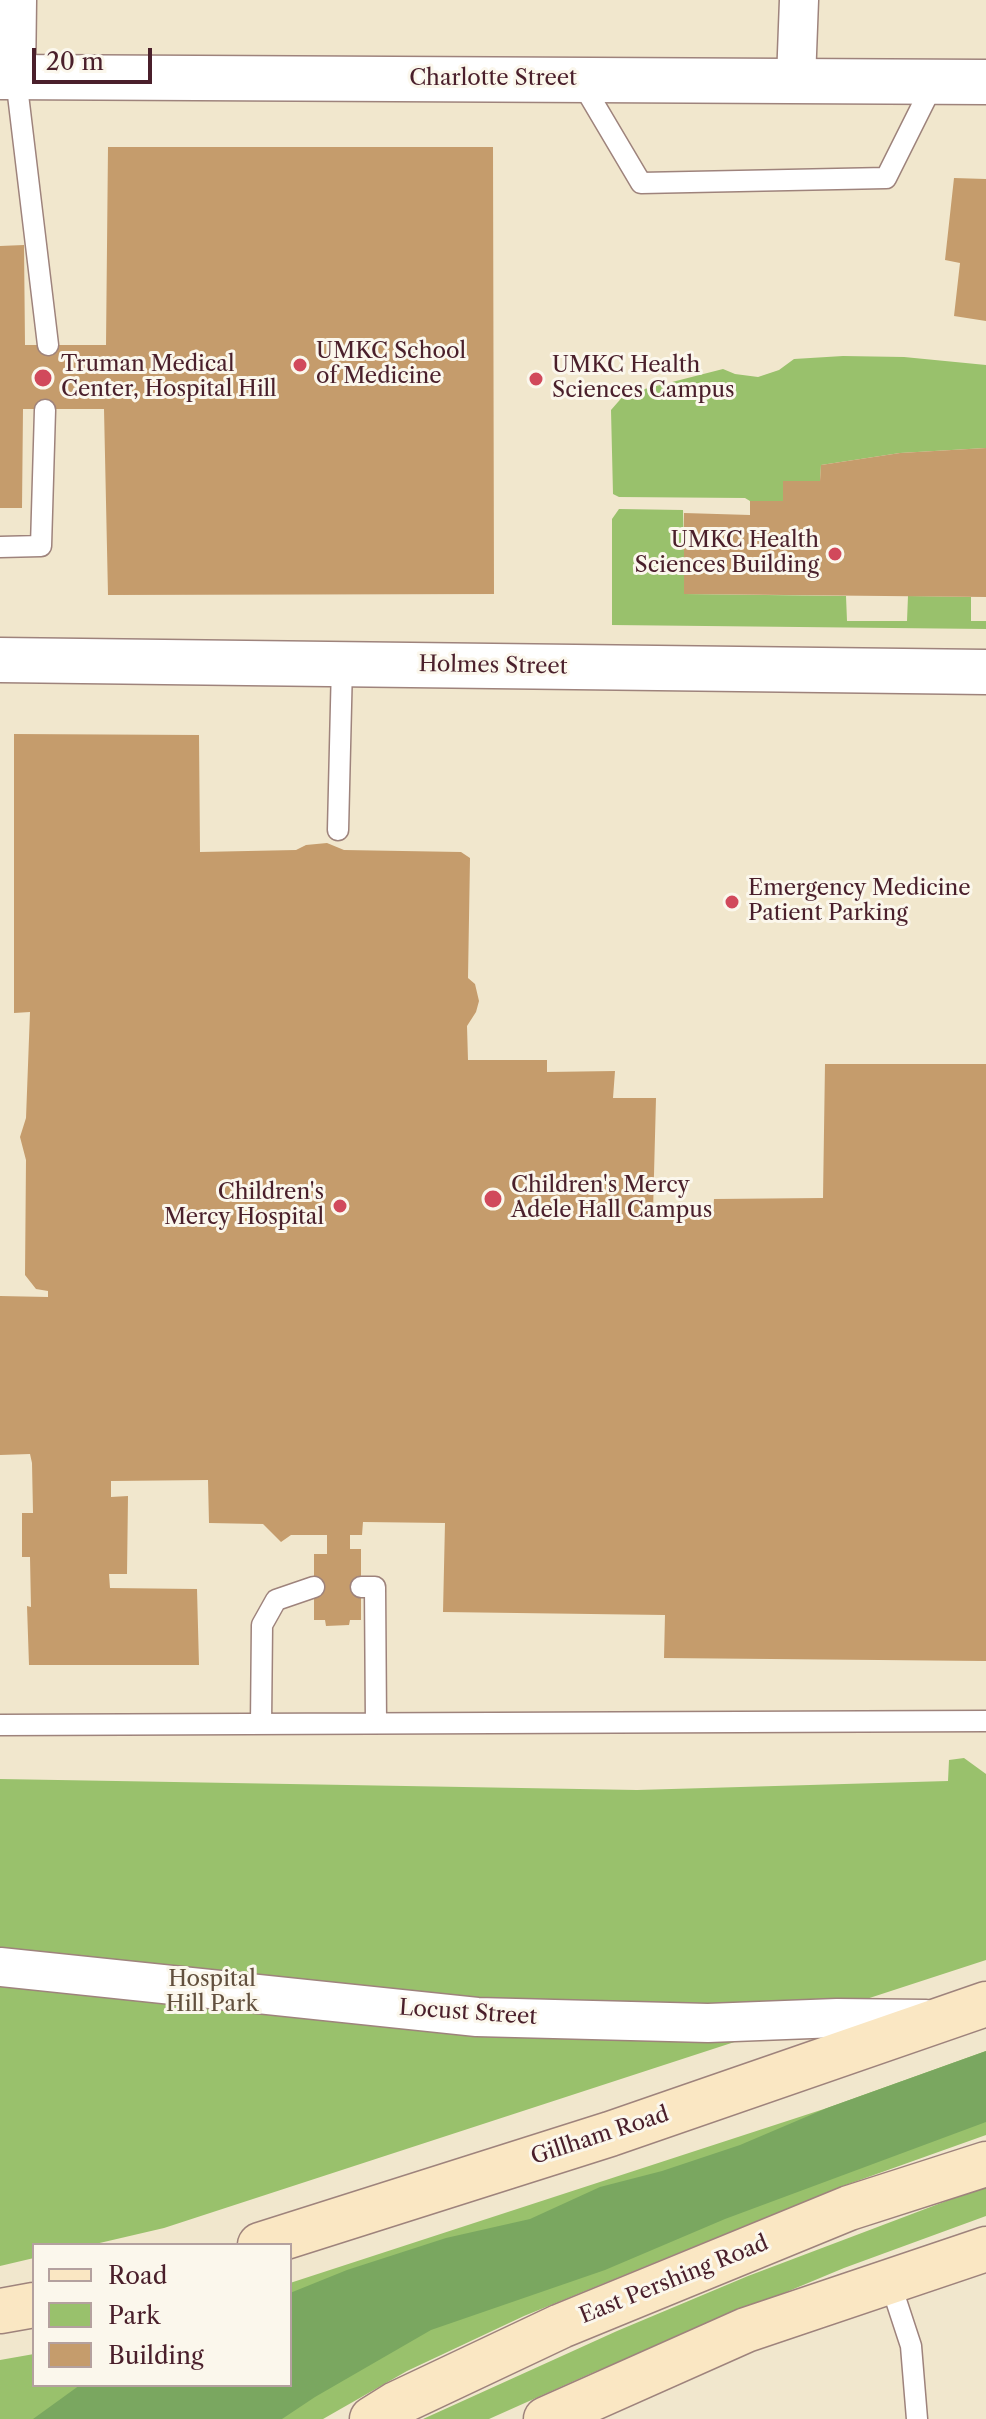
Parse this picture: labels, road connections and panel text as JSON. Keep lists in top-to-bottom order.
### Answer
{
  "streets": {
    "main road": ["Gillham Road", "East Pershing Road"],
    "street": ["Charlotte Street", "Holmes Street", "Locust Street"]
  },
  "crossings": [
    ["Locust Street", "Gillham Road"]
  ],
  "parks": ["Hospital Hill Park"],
  "places": [
    "UMKC School of Medicine",
    "Truman Medical Center, Hospital Hill",
    "UMKC Health Sciences Campus",
    "UMKC Health Sciences Building",
    "Emergency Medicine Patient Parking",
    "Children's Mercy Adele Hall Campus",
    "Children's Mercy Hospital"
  ],
  "legend": ["Road", "Park", "Building"],
  "scale_bar": "20 m"
}
